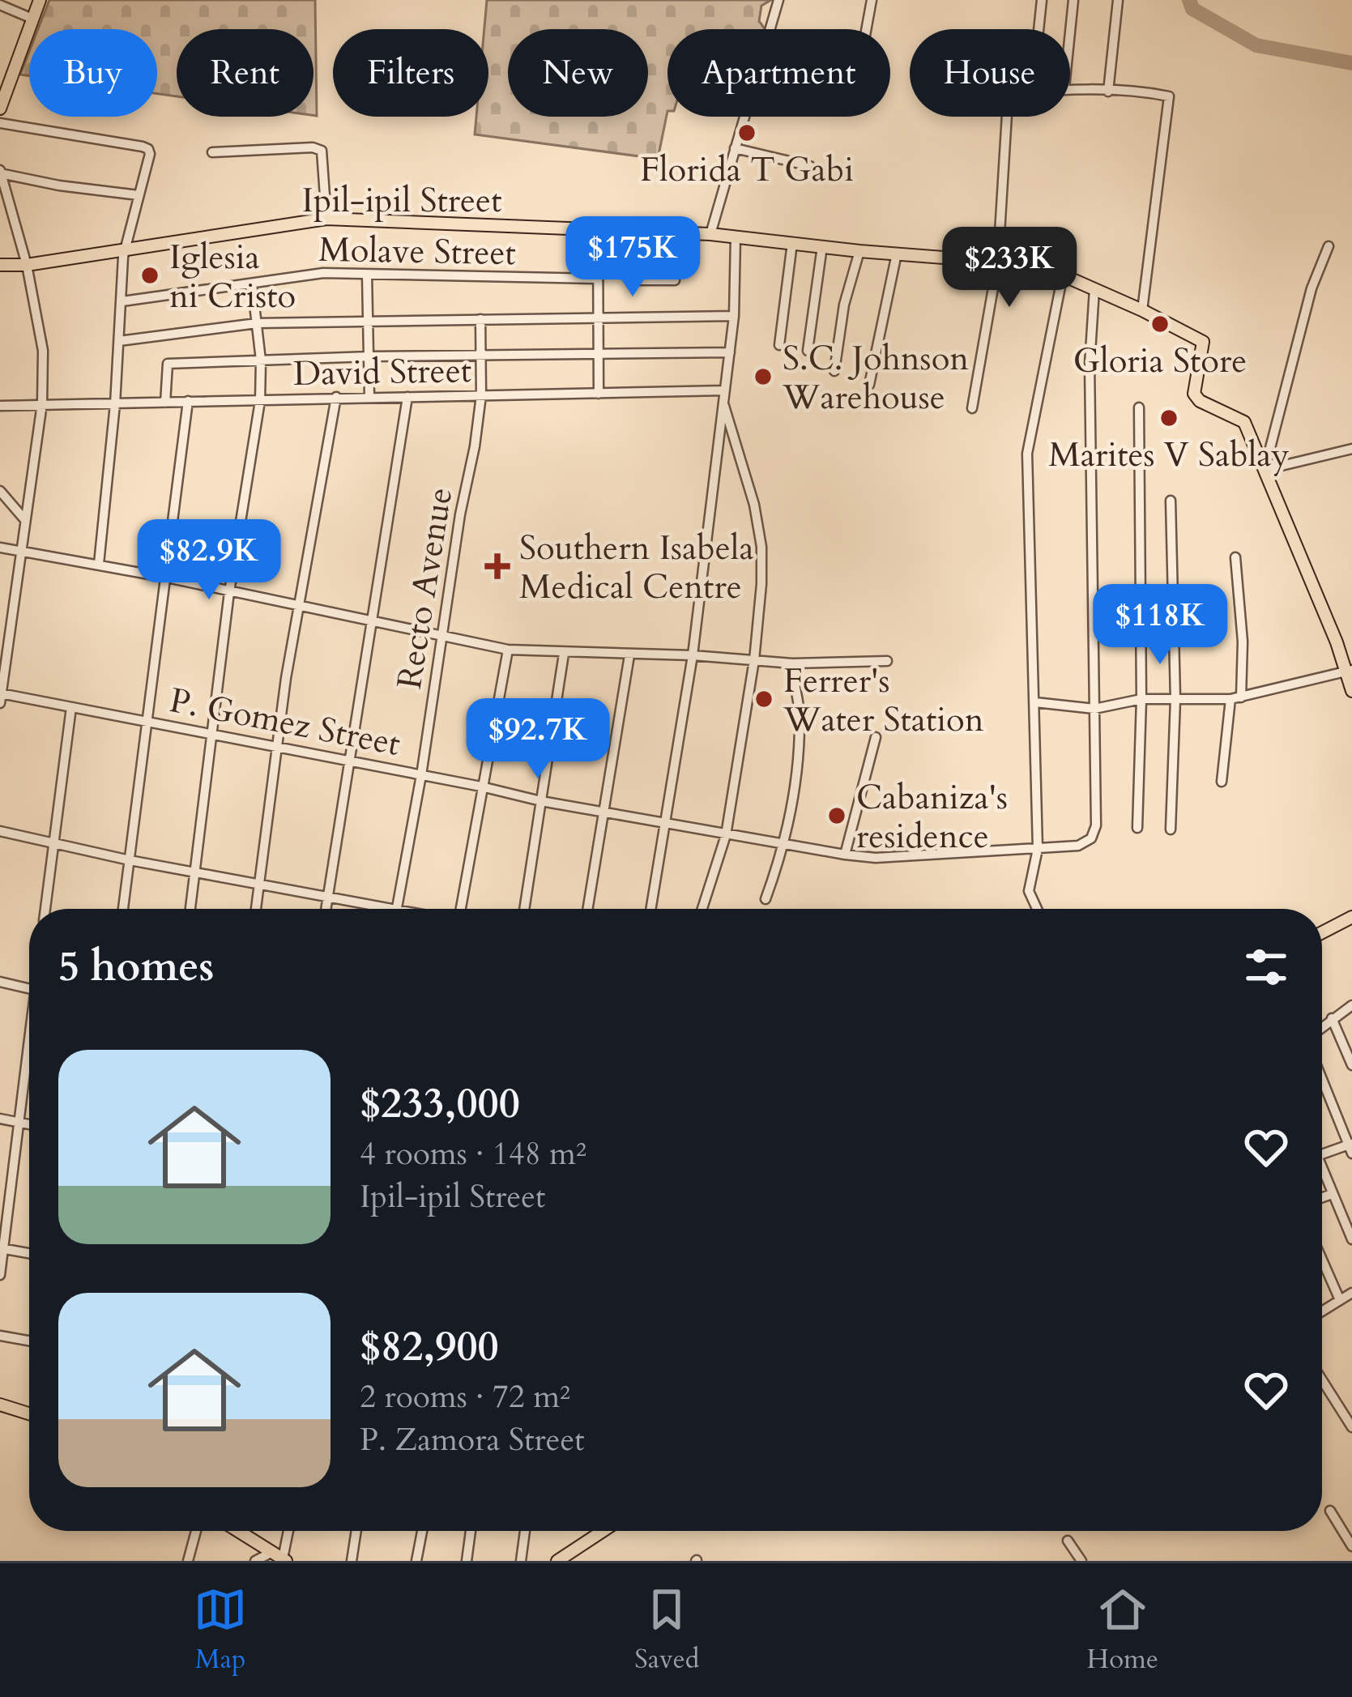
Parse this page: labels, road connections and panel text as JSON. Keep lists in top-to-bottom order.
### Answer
{
  "streets": {
    "main road": ["Ipil-ipil Street"],
    "street": [
      "Molave Street",
      "David Street",
      "Recto Avenue",
      "P. Gomez Street"
    ]
  },
  "crossings": [
    ["David Street", "Recto Avenue"],
    ["Recto Avenue", "P. Gomez Street"]
  ],
  "places": {
    "other": [
      "Florida T Gabi",
      "Iglesia ni Cristo",
      "Gloria Store",
      "S.C. Johnson Warehouse",
      "Marites V Sablay",
      "Ferrer's Water Station",
      "Cabaniza's residence"
    ],
    "health": ["Southern Isabela Medical Centre"]
  },
  "page": {
    "chip": [
      "Buy",
      "Rent",
      "Filters",
      "New",
      "Apartment",
      "House"
    ],
    "price": [
      "$175K",
      "$233K",
      "$82.9K",
      "$118K",
      "$92.7K"
    ],
    "heading": "5 homes",
    "list": [
      {
        "name": "$233,000",
        "note": "4 rooms · 148 m² · Ipil-ipil Street"
      },
      {
        "name": "$82,900",
        "note": "2 rooms · 72 m² · P. Zamora Street"
      }
    ],
    "tabs": ["Map", "Saved", "Home"]
  }
}
